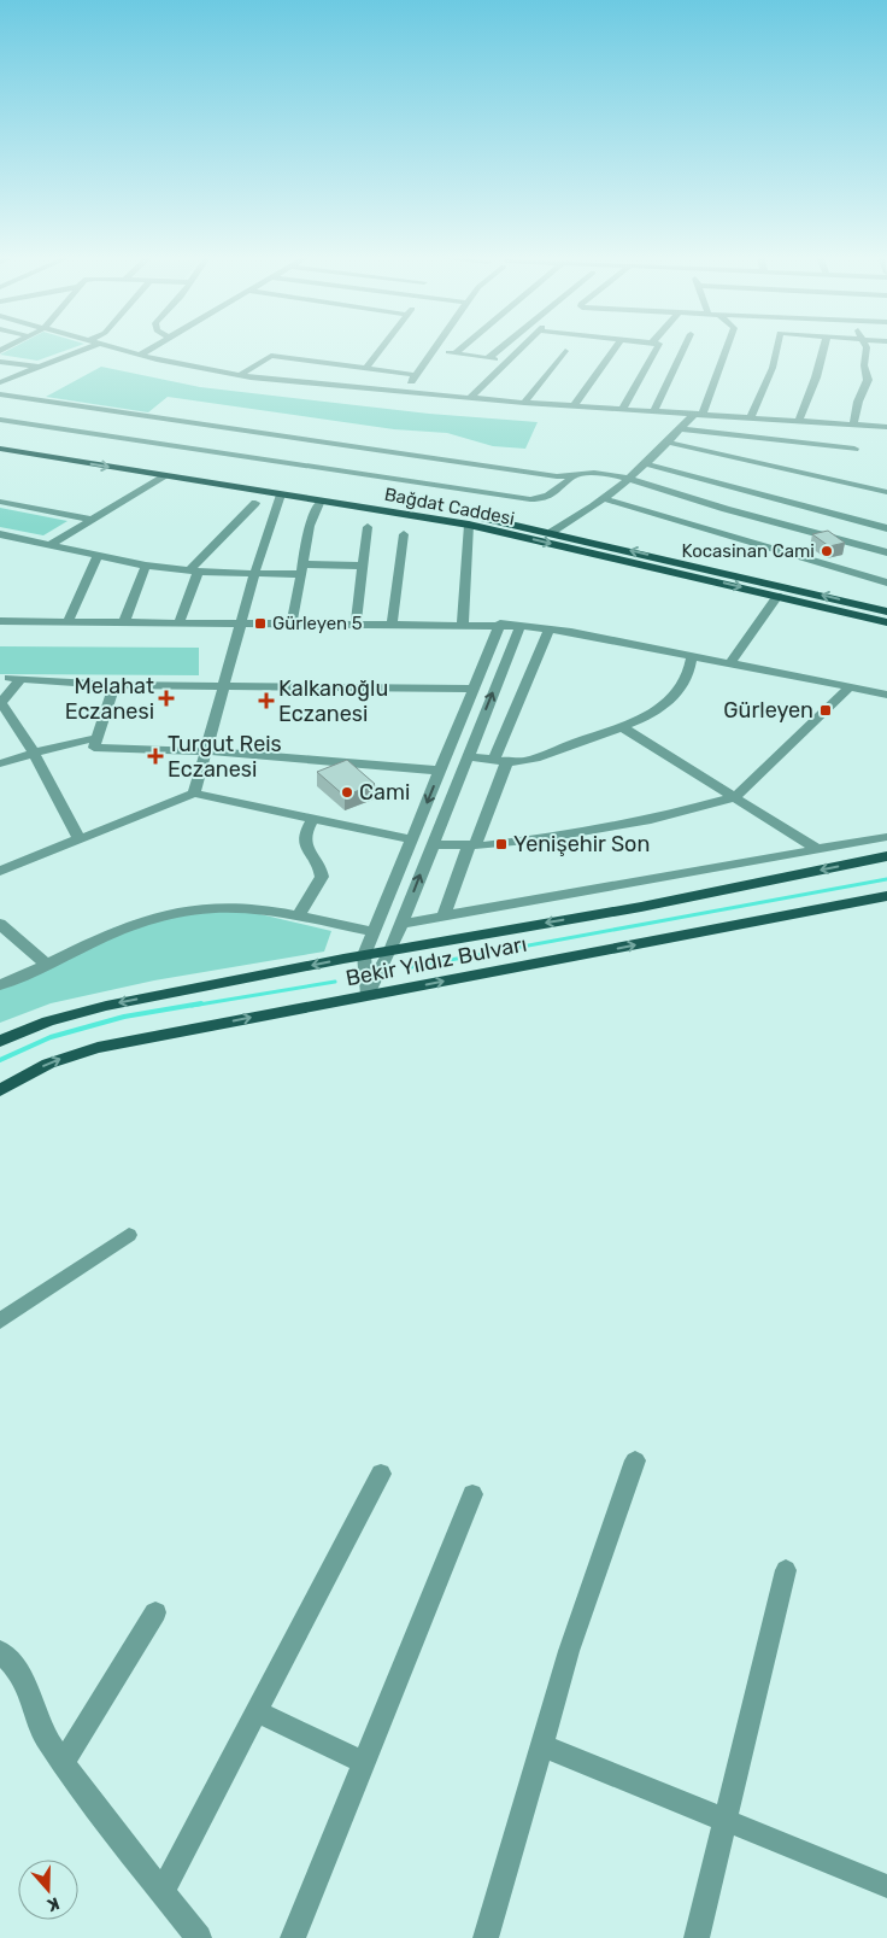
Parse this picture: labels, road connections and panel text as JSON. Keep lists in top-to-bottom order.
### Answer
{
  "streets": {
    "main road": ["Bağdat Caddesi", "Bekir Yıldız Bulvarı"]
  },
  "places": {
    "other": ["Kocasinan Cami", "Cami"],
    "transit": ["Gürleyen 5", "Gürleyen", "Yenişehir Son"],
    "health": ["Melahat Eczanesi", "Kalkanoğlu Eczanesi", "Turgut Reis Eczanesi"]
  },
  "north": "bottom"
}
